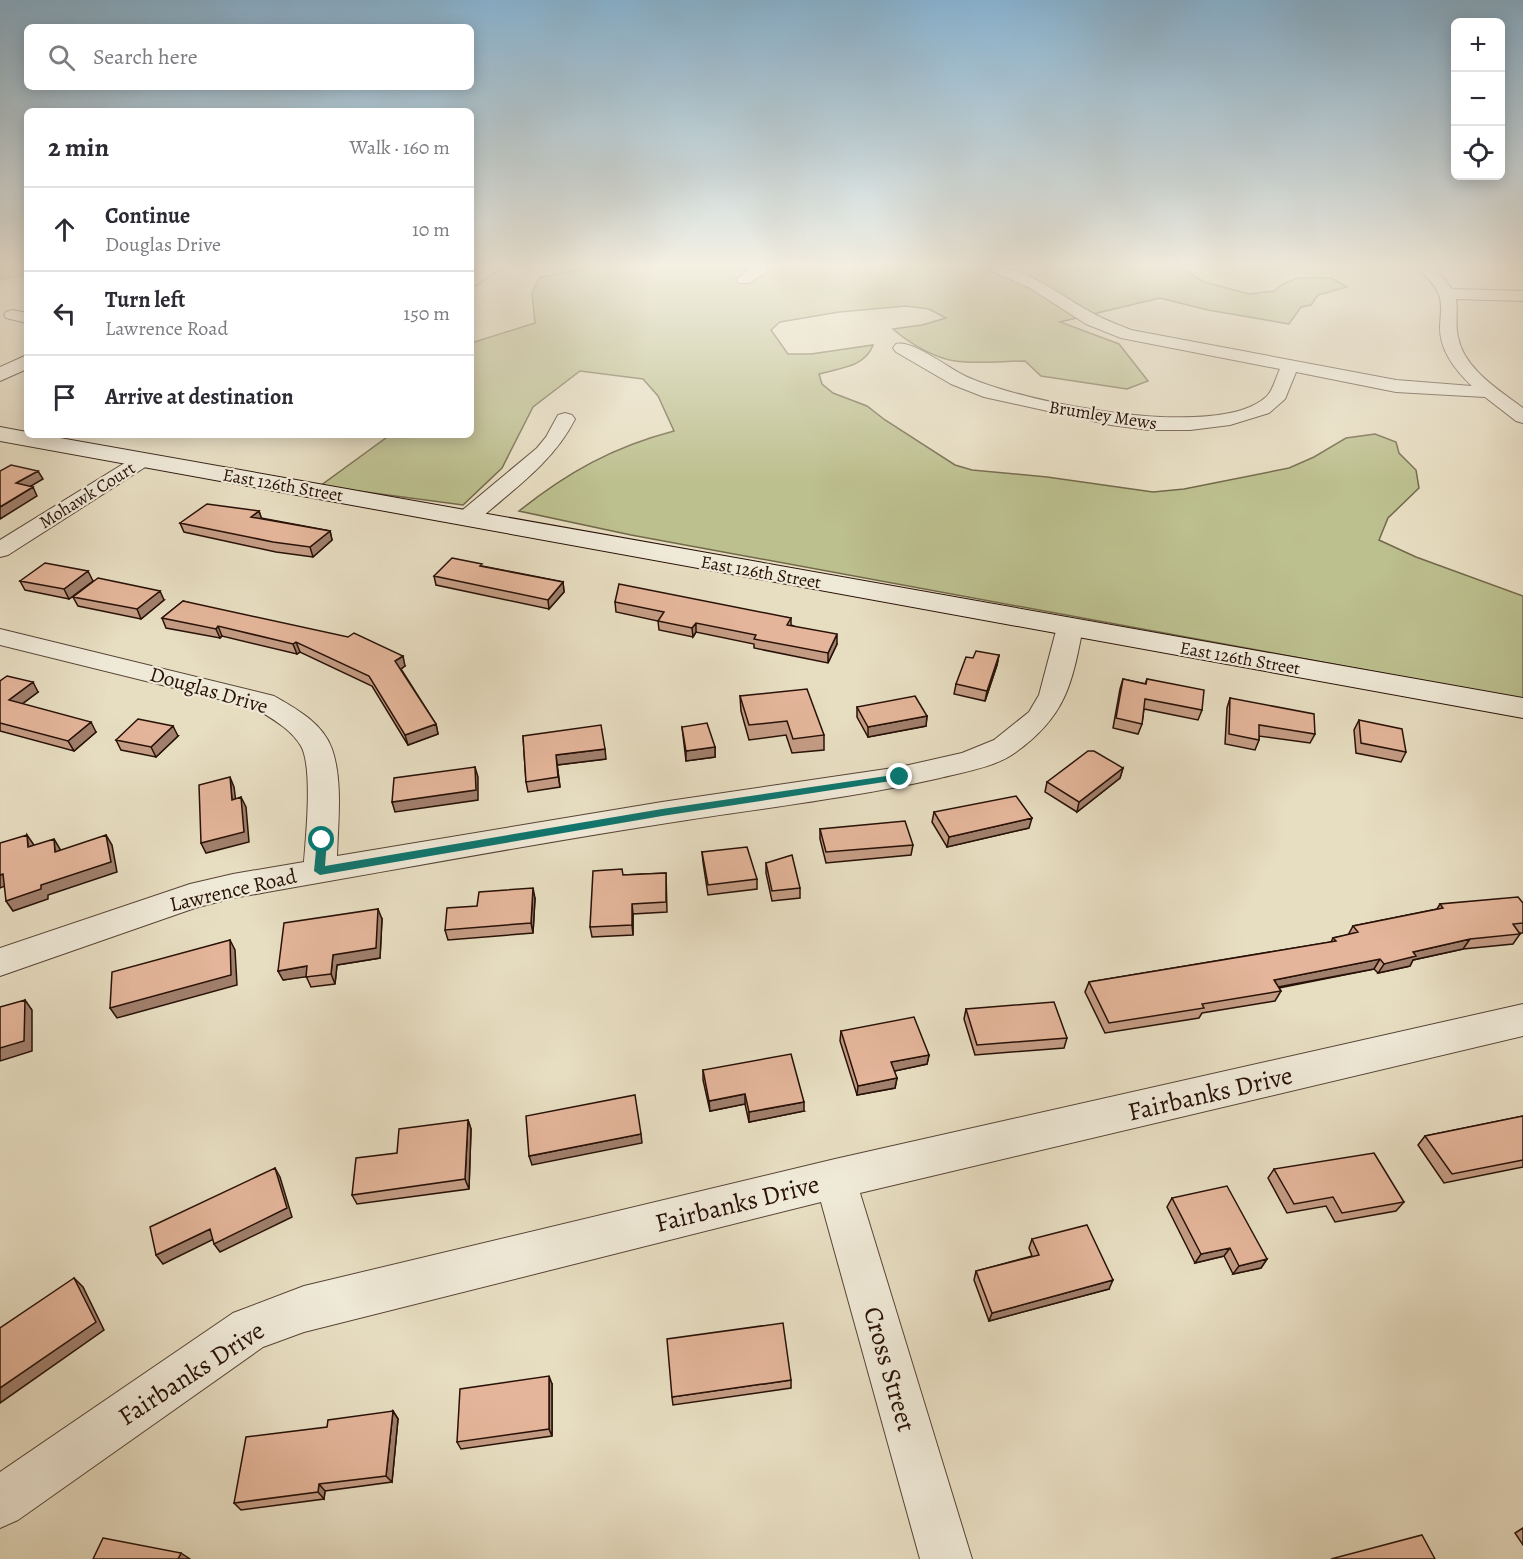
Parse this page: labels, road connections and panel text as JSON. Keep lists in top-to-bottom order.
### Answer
{
  "streets": {
    "street": [
      "Brumley Mews",
      "East 126th Street",
      "Mohawk Court",
      "Douglas Drive",
      "Lawrence Road",
      "Fairbanks Drive",
      "Cross Street"
    ]
  },
  "crossings": [
    ["East 126th Street", "Mohawk Court"],
    ["East 126th Street", "Lawrence Road"],
    ["Douglas Drive", "Lawrence Road"],
    ["Fairbanks Drive", "Cross Street"]
  ],
  "page": {
    "map_buttons": ["+", "−"],
    "search": "Search here",
    "heading": ["2 min", "Walk · 160 m"],
    "list": [
      ["Continue", "Douglas Drive", "10 m"],
      ["Turn left", "Lawrence Road", "150 m"],
      "Arrive at destination"
    ]
  }
}
